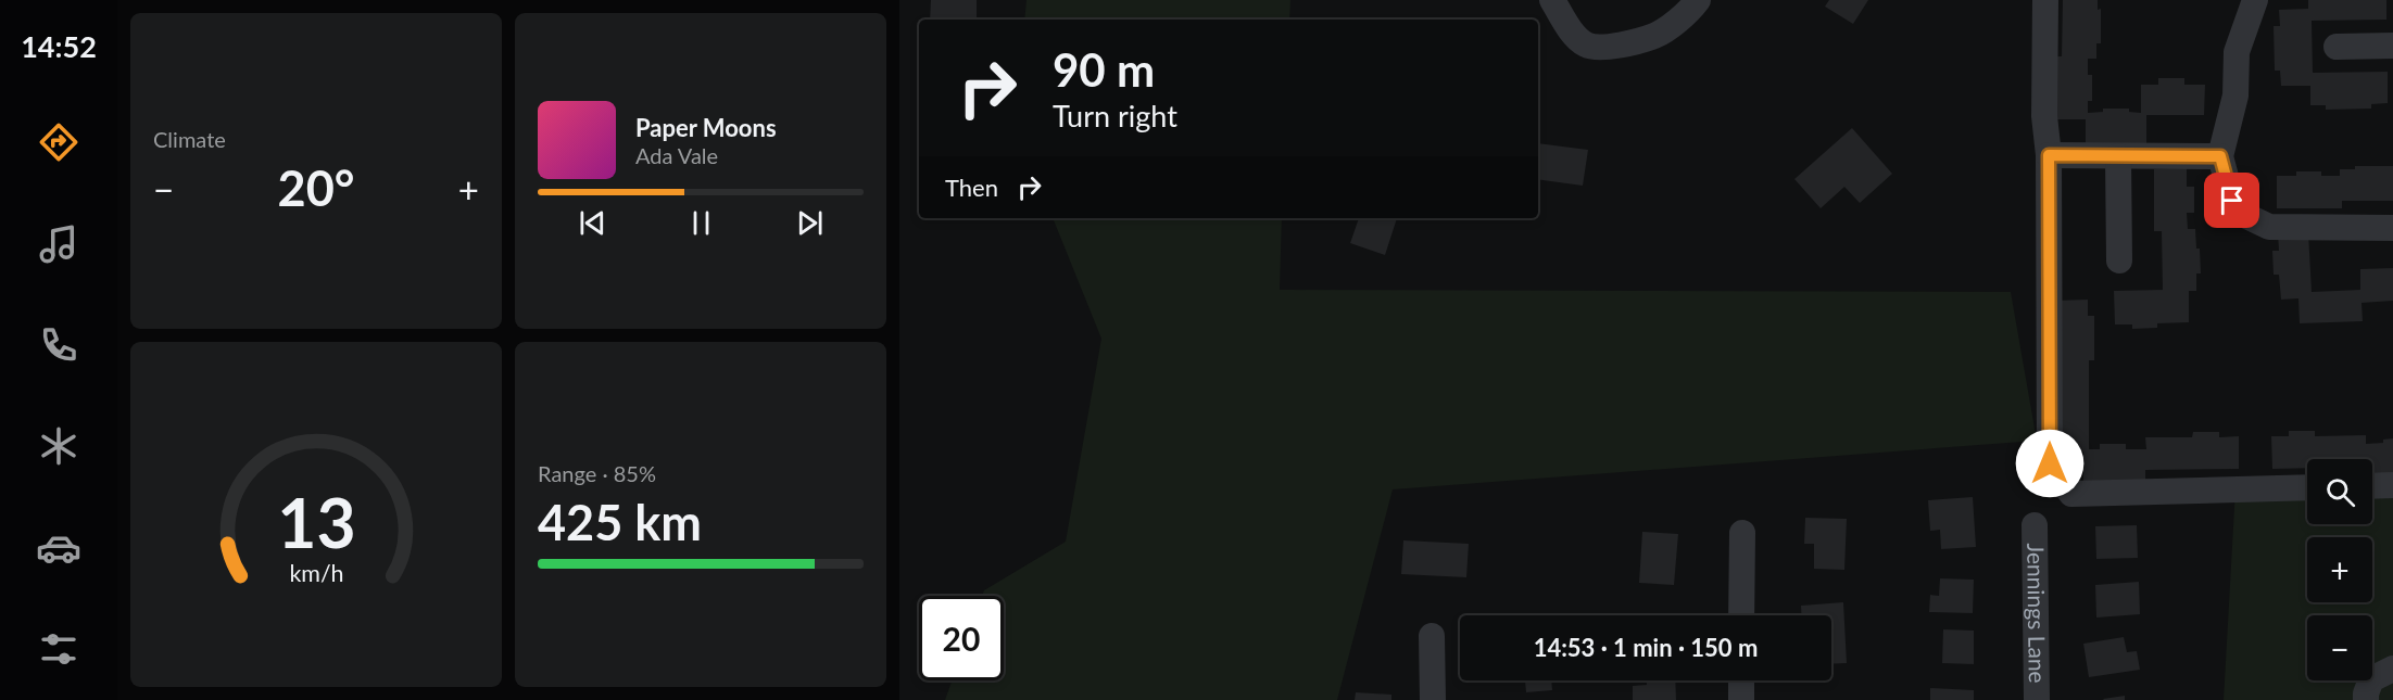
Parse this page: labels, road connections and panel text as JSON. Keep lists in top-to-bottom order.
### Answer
{
  "streets": {
    "street": ["Jennings Lane"]
  },
  "page": {
    "tabs": "14:52",
    "tile": [
      "Climate",
      ["Range · 85%", "425 km"]
    ],
    "turn": ["90 m", "Turn right"],
    "song": ["Paper Moons", "Ada Vale"],
    "then": "Then",
    "heat": ["−", "20°", "+"],
    "map_buttons": ["+", "−"],
    "limit": "20",
    "trip": "14:53 · 1 min · 150 m",
    "gauge": ["13", "km/h"]
  }
}
